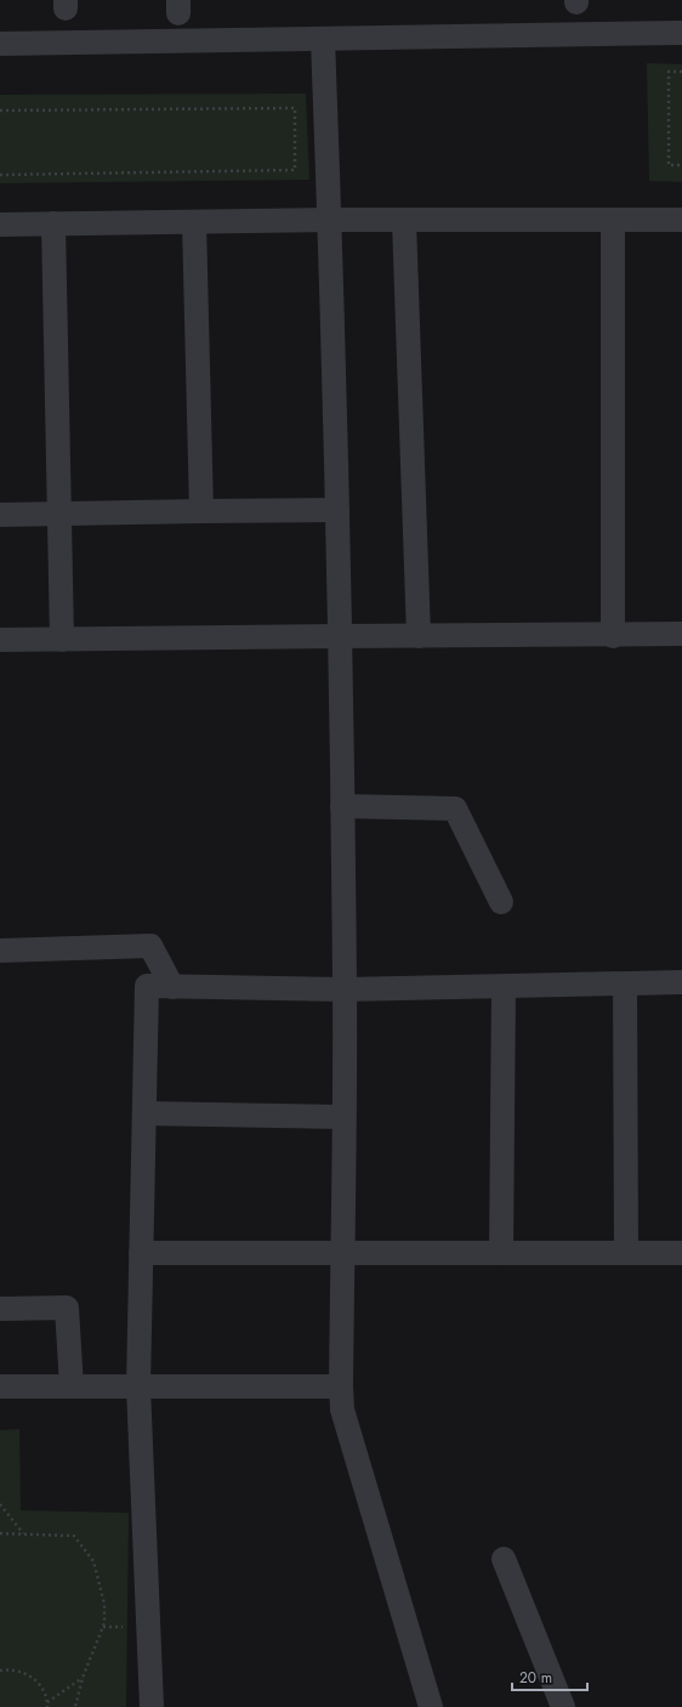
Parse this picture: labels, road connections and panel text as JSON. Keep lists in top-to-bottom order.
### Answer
{
  "scale_bar": "20 m"
}
